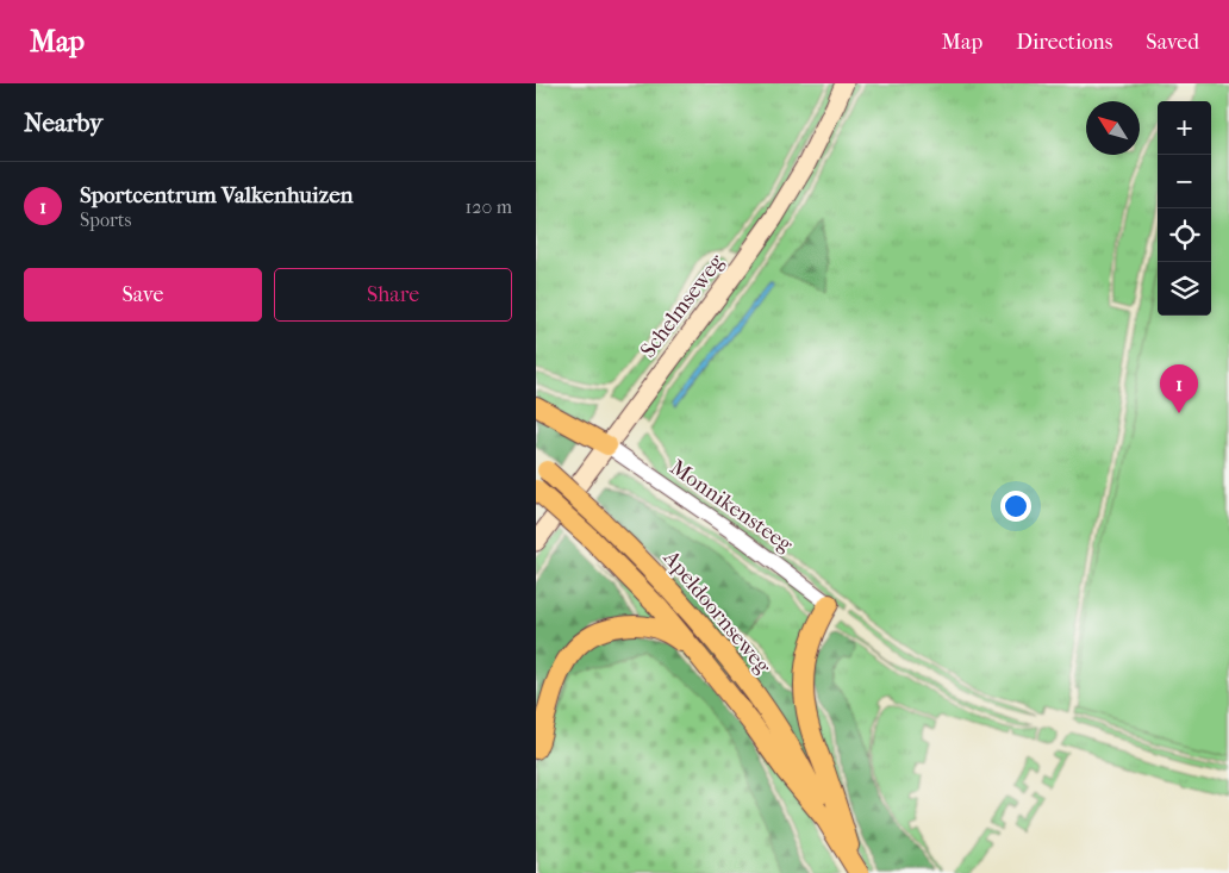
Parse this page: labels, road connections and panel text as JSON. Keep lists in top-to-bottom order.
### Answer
{
  "streets": {
    "main road": ["Schelmseweg", "Apeldoornseweg"],
    "street": ["Monnikensteeg"]
  },
  "crossings": [
    ["Schelmseweg", "Monnikensteeg"]
  ],
  "north": "top left",
  "page": {
    "header": "Map",
    "nav": ["Map", "Directions", "Saved"],
    "heading": "Nearby",
    "map_buttons": ["+", "−"],
    "list": [
      {
        "mark": "1",
        "name": "Sportcentrum Valkenhuizen",
        "note": "Sports",
        "value": "120 m"
      }
    ],
    "buttons": ["Save", "Share"],
    "pins": "1"
  }
}
